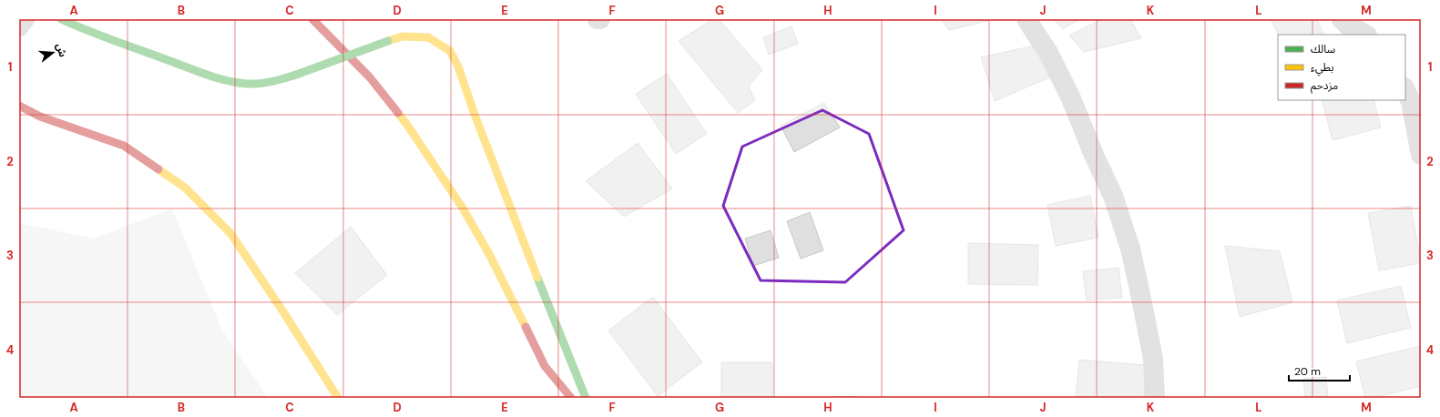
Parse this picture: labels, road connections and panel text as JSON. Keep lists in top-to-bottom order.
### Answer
{
  "legend": ["سالك", "بطيء", "مزدحم"],
  "scale_bar": "20 m",
  "north": "right",
  "grid": {
    "columns": [
      "A",
      "B",
      "C",
      "D",
      "E",
      "F",
      "G",
      "H",
      "I",
      "J",
      "K",
      "L",
      "M"
    ],
    "rows": [
      "1",
      "2",
      "3",
      "4"
    ]
  }
}
